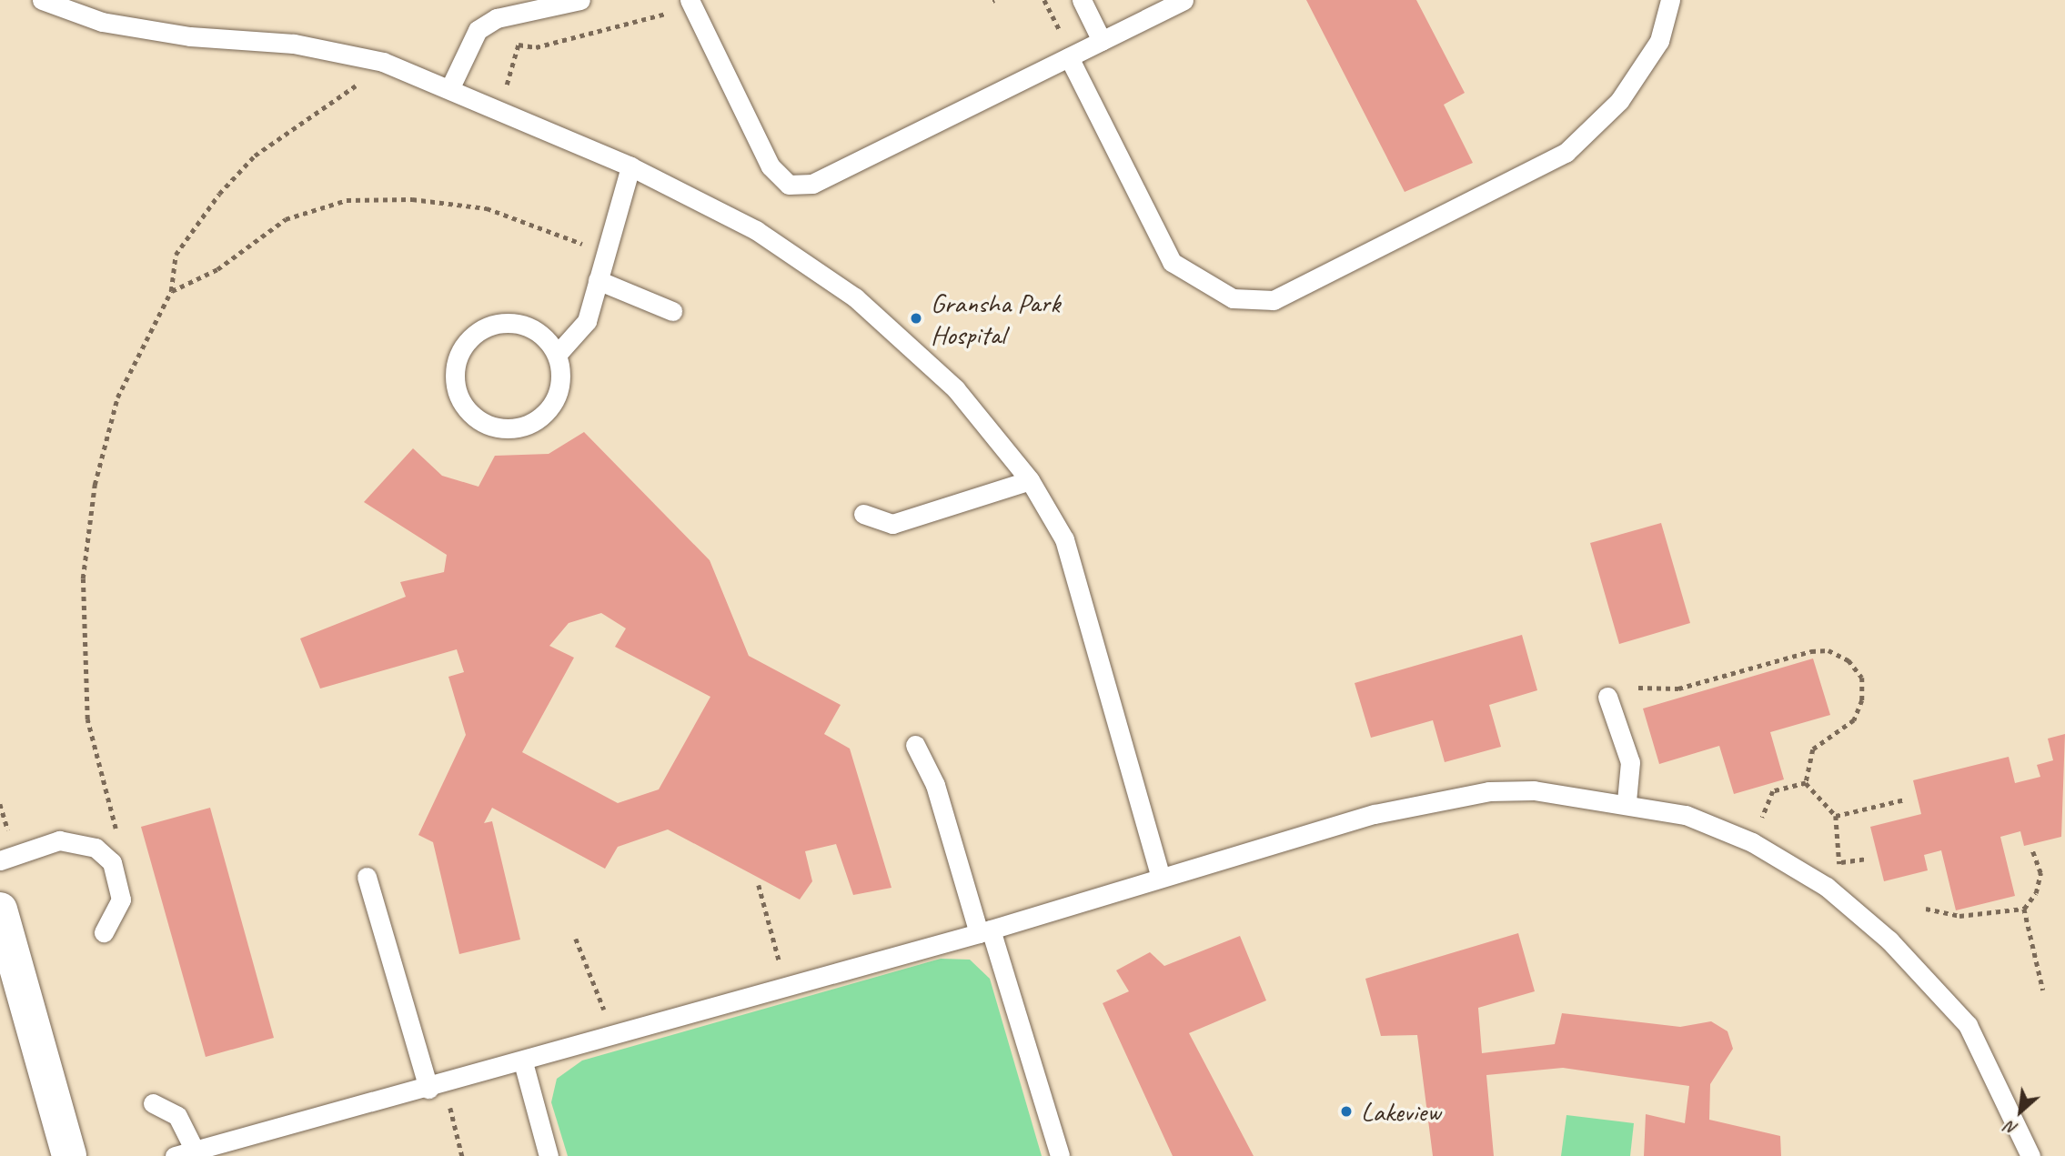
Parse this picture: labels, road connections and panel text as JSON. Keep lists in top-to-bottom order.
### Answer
{
  "places": ["Gransha Park Hospital", "Lakeview"],
  "north": "bottom left"
}
